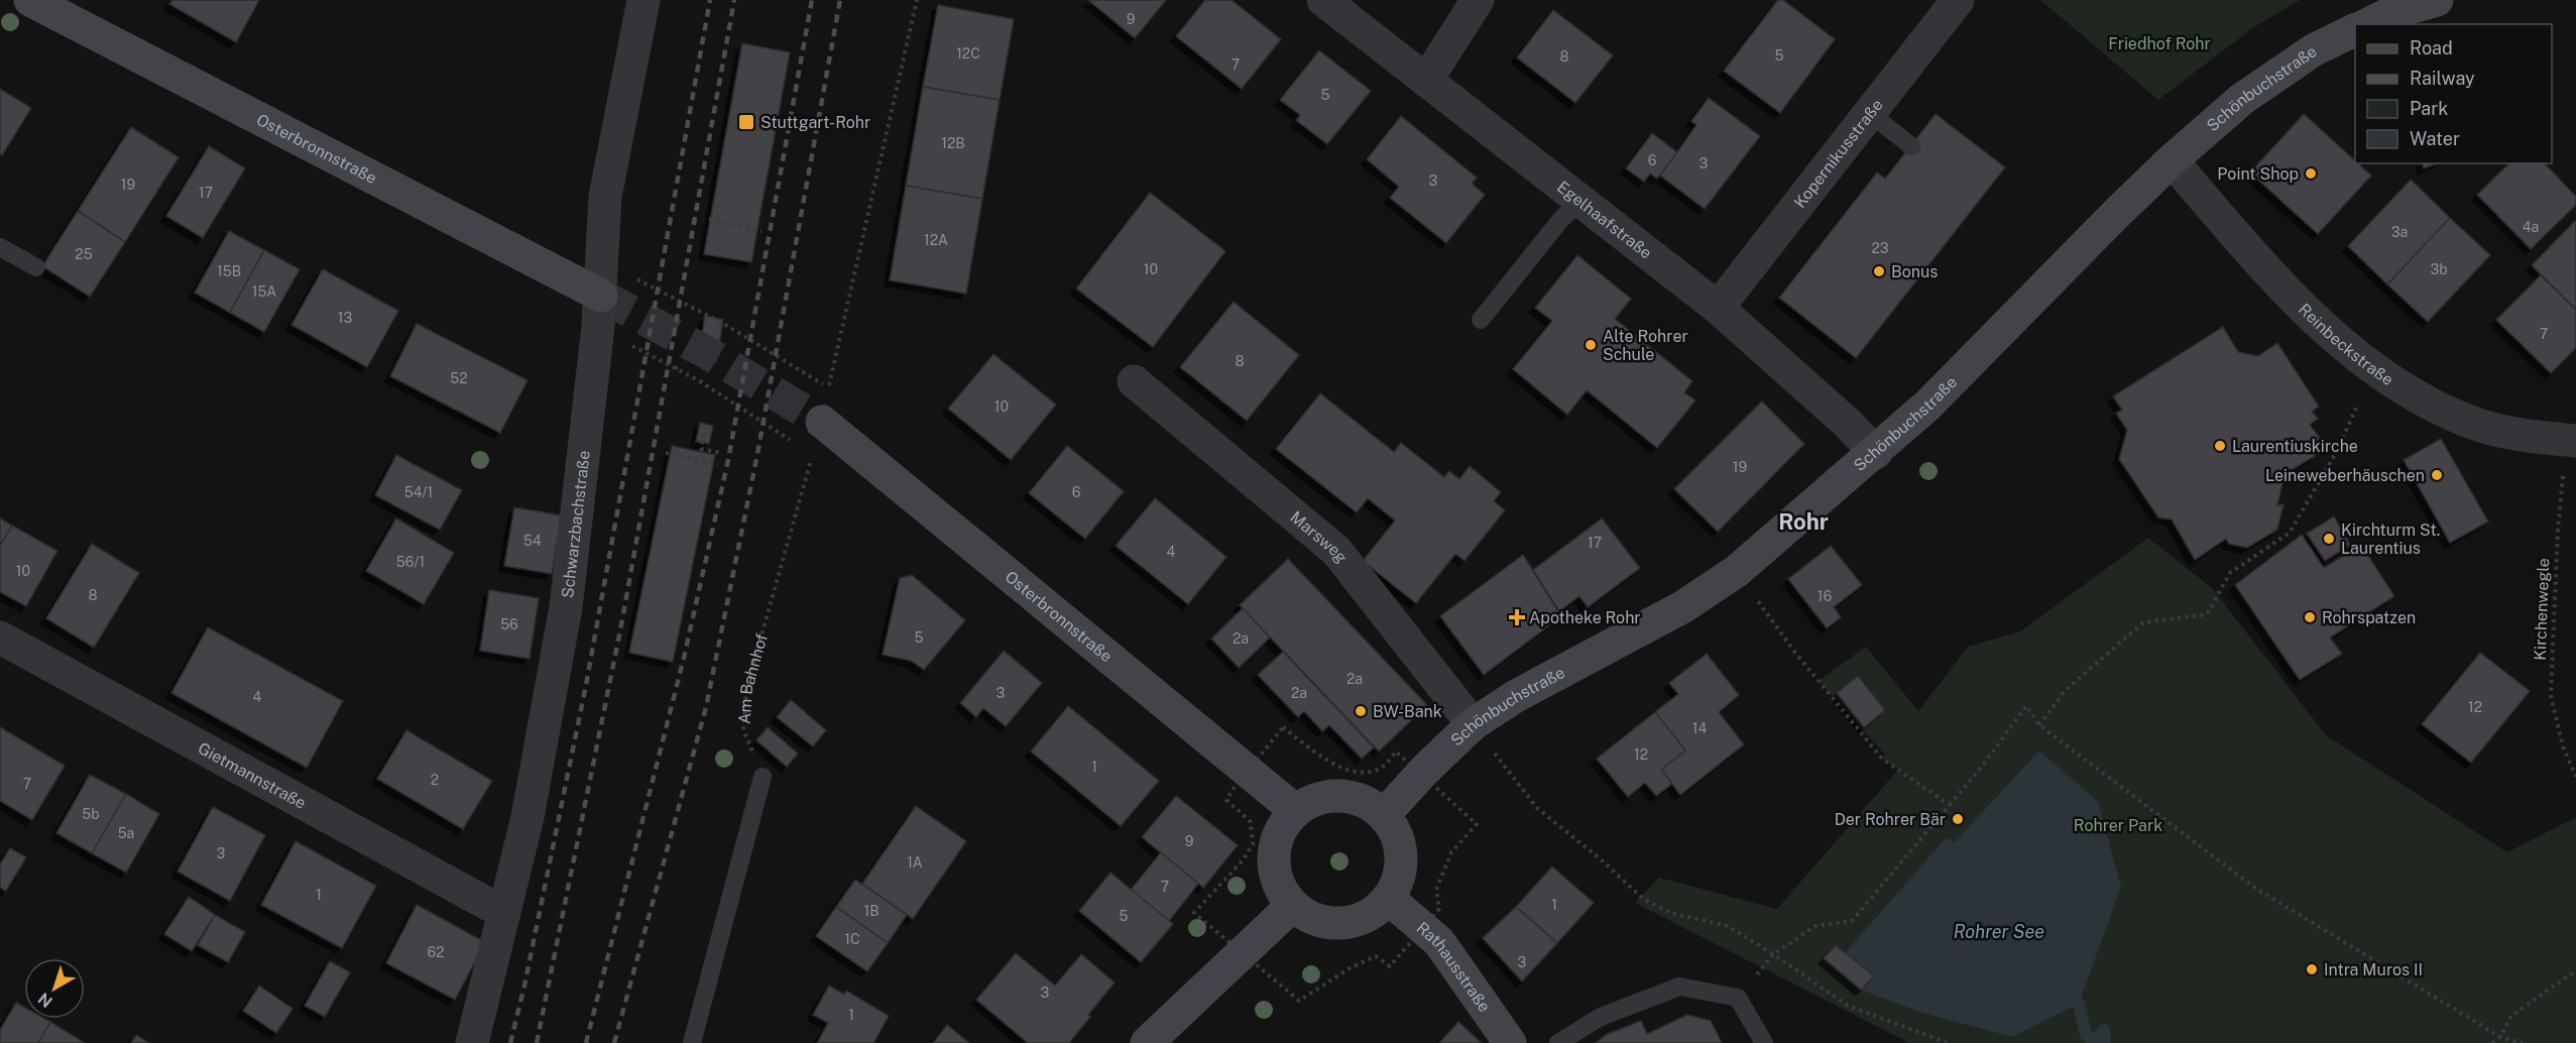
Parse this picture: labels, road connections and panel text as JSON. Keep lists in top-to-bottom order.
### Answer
{
  "streets": {
    "main road": ["Schönbuchstraße", "Osterbronnstraße", "Rathausstraße"],
    "street": [
      "Kopernikusstraße",
      "Egelhaafstraße",
      "Reinbeckstraße",
      "Schwarzbachstraße",
      "Marsweg",
      "Gietmannstraße"
    ],
    "path": ["Kirchenwegle", "Am Bahnhof"]
  },
  "crossings": [
    ["Schönbuchstraße", "Osterbronnstraße"],
    ["Schönbuchstraße", "Egelhaafstraße"],
    ["Schönbuchstraße", "Reinbeckstraße"],
    ["Schönbuchstraße", "Marsweg"],
    ["Schönbuchstraße", "Rathausstraße"],
    ["Osterbronnstraße", "Schwarzbachstraße"],
    ["Osterbronnstraße", "Am Bahnhof"],
    ["Osterbronnstraße", "Rathausstraße"],
    ["Kopernikusstraße", "Egelhaafstraße"],
    ["Reinbeckstraße", "Kirchenwegle"],
    ["Schwarzbachstraße", "Gietmannstraße"]
  ],
  "districts": ["Rohr"],
  "water": ["Rohrer See"],
  "parks": ["Friedhof Rohr", "Rohrer Park"],
  "places": {
    "transit": ["Stuttgart-Rohr"],
    "other": [
      "Point Shop",
      "Bonus",
      "Alte Rohrer Schule",
      "Laurentiuskirche",
      "Leineweberhäuschen",
      "Kirchturm St. Laurentius",
      "Rohrspatzen",
      "BW-Bank",
      "Der Rohrer Bär",
      "Intra Muros II"
    ],
    "health": ["Apotheke Rohr"]
  },
  "house_numbers": [
    "9",
    "12C",
    "5",
    "8",
    "7",
    "5",
    "12B",
    "6",
    "3",
    "3",
    "19",
    "17",
    "4a",
    "3a",
    "12A",
    "23",
    "25",
    "10",
    "3b",
    "15B",
    "15A",
    "13",
    "7",
    "8",
    "52",
    "10",
    "19",
    "54/1",
    "6",
    "54",
    "17",
    "4",
    "56/1",
    "10",
    "8",
    "16",
    "56",
    "5",
    "2a",
    "2a",
    "3",
    "2a",
    "4",
    "12",
    "14",
    "12",
    "1",
    "2",
    "7",
    "5b",
    "5a",
    "9",
    "3",
    "1A",
    "7",
    "1",
    "1",
    "1B",
    "5",
    "1C",
    "62",
    "3",
    "3",
    "1"
  ],
  "legend": [
    "Road",
    "Railway",
    "Park",
    "Water"
  ],
  "north": "bottom left"
}
